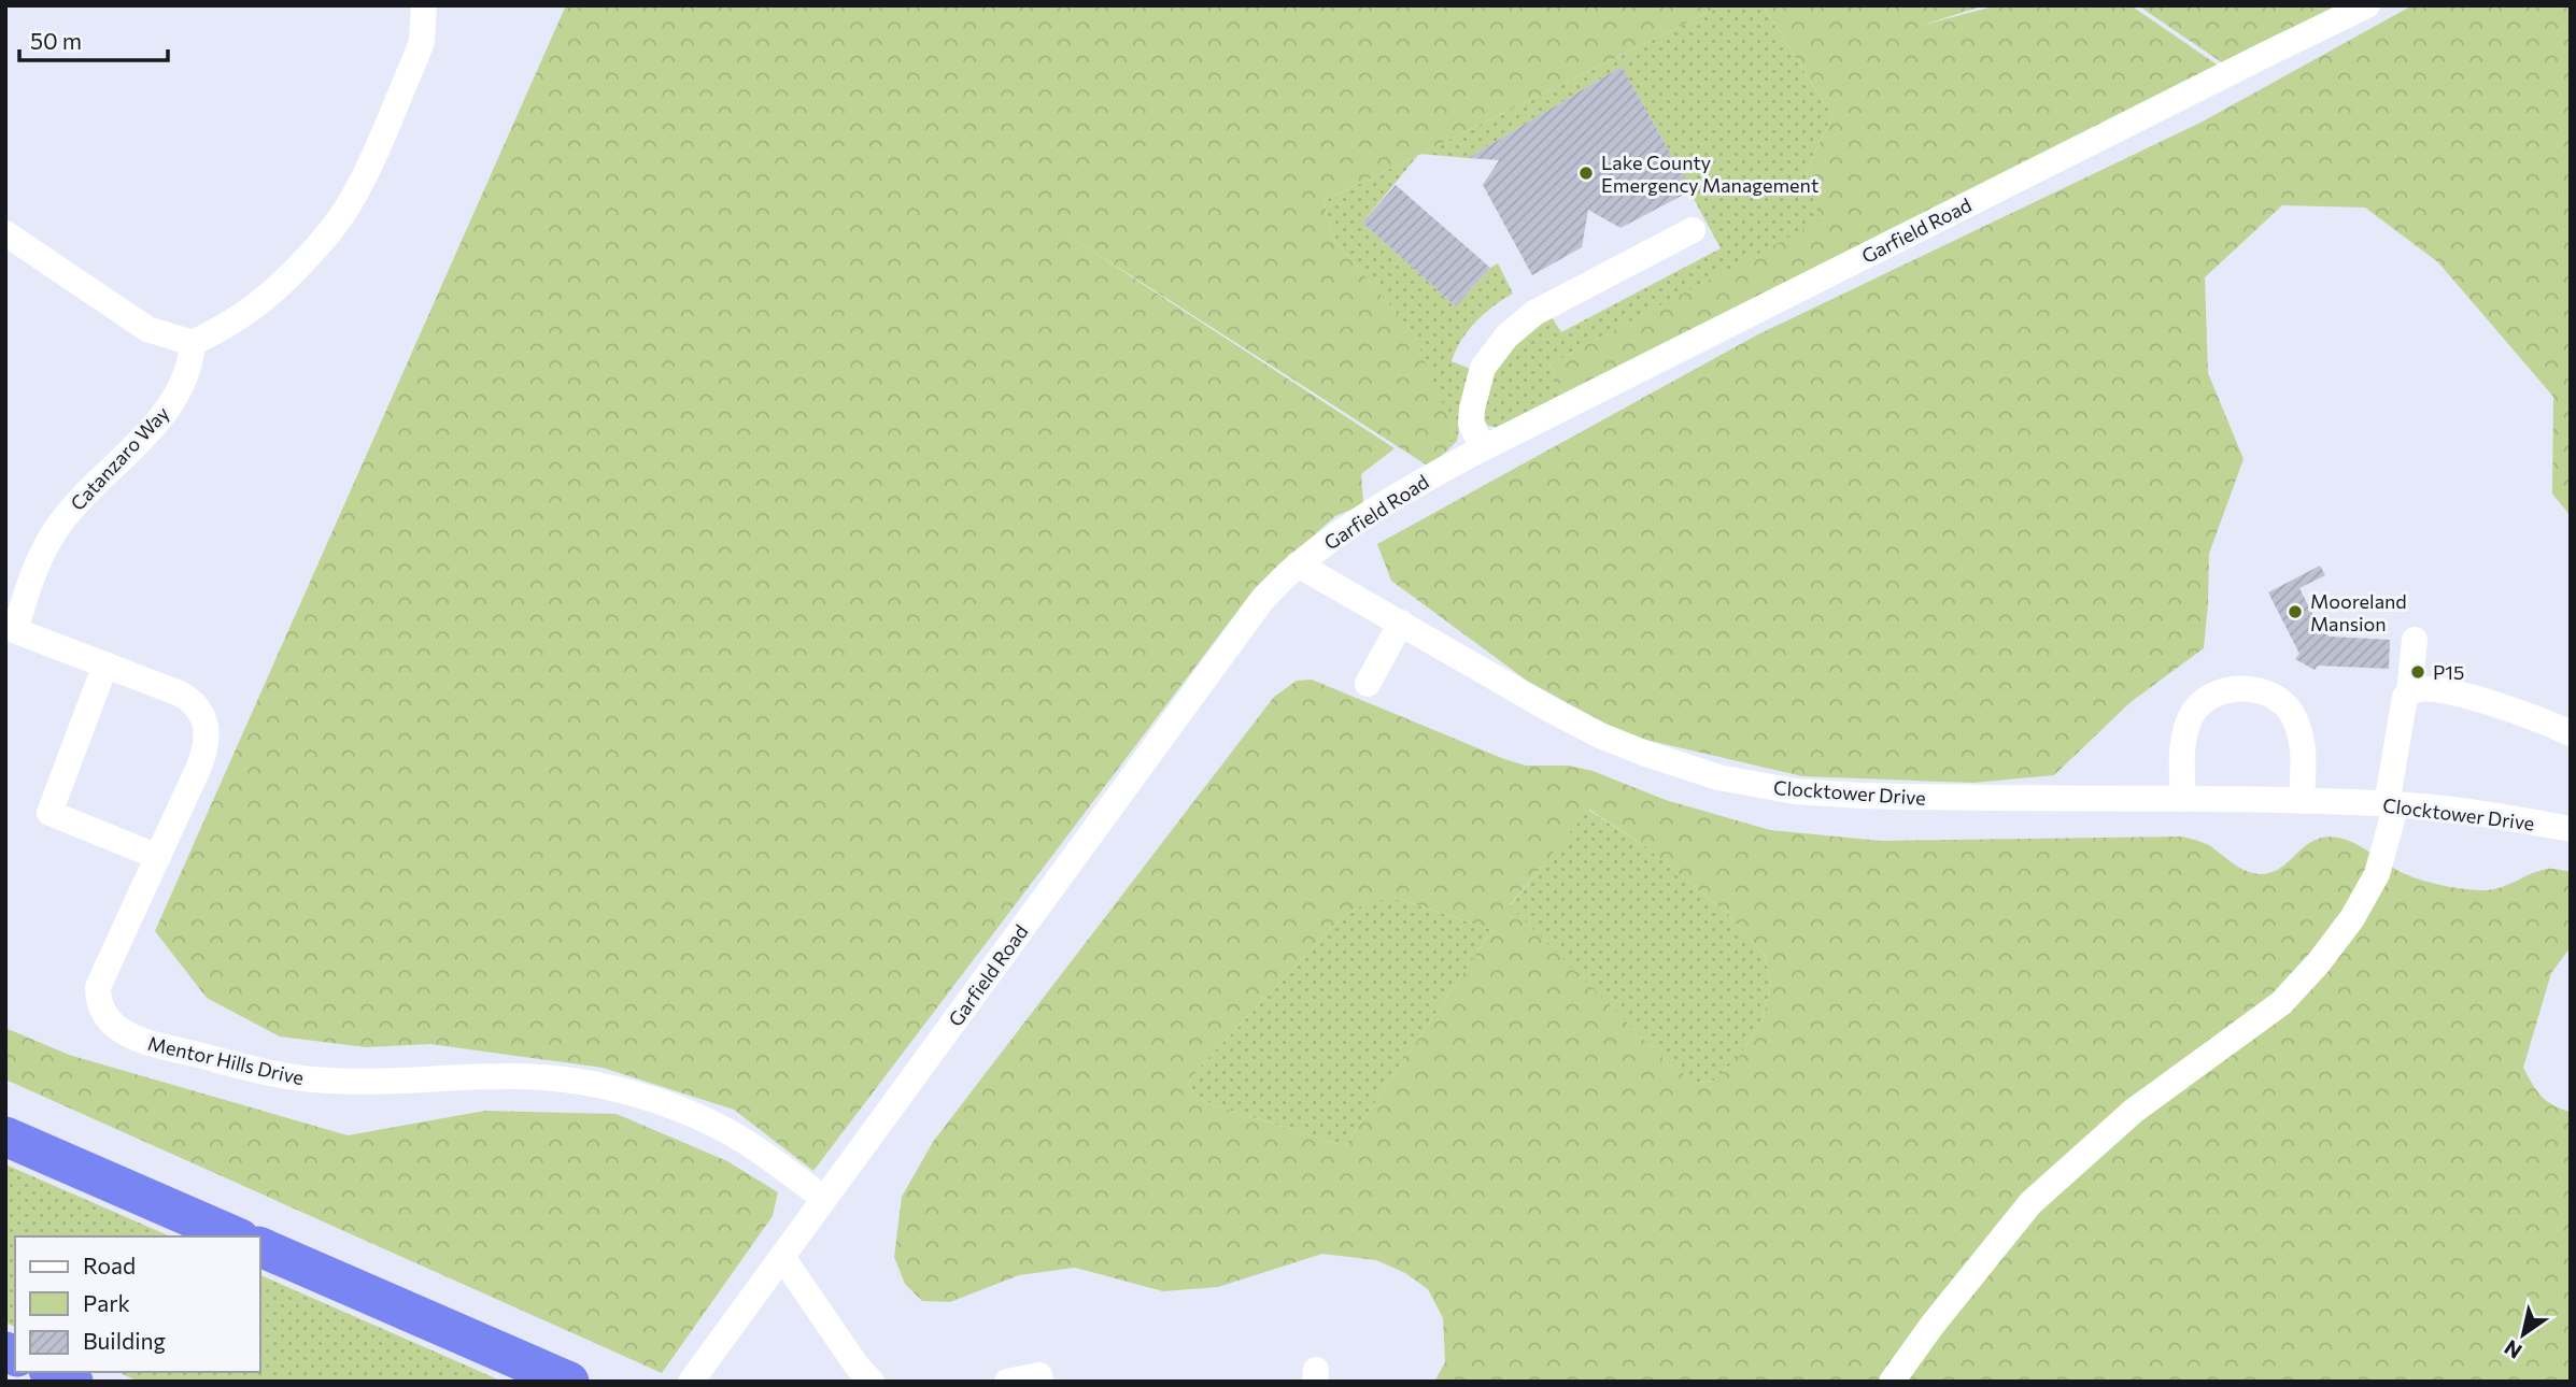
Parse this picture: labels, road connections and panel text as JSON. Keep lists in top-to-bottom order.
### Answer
{
  "streets": {
    "street": [
      "Garfield Road",
      "Catanzaro Way",
      "Clocktower Drive",
      "Mentor Hills Drive"
    ]
  },
  "crossings": [
    ["Garfield Road", "Clocktower Drive"],
    ["Garfield Road", "Mentor Hills Drive"],
    ["Catanzaro Way", "Mentor Hills Drive"]
  ],
  "places": ["Lake County Emergency Management", "Mooreland Mansion", "P15"],
  "legend": ["Road", "Park", "Building"],
  "scale_bar": "50 m",
  "north": "bottom left"
}
